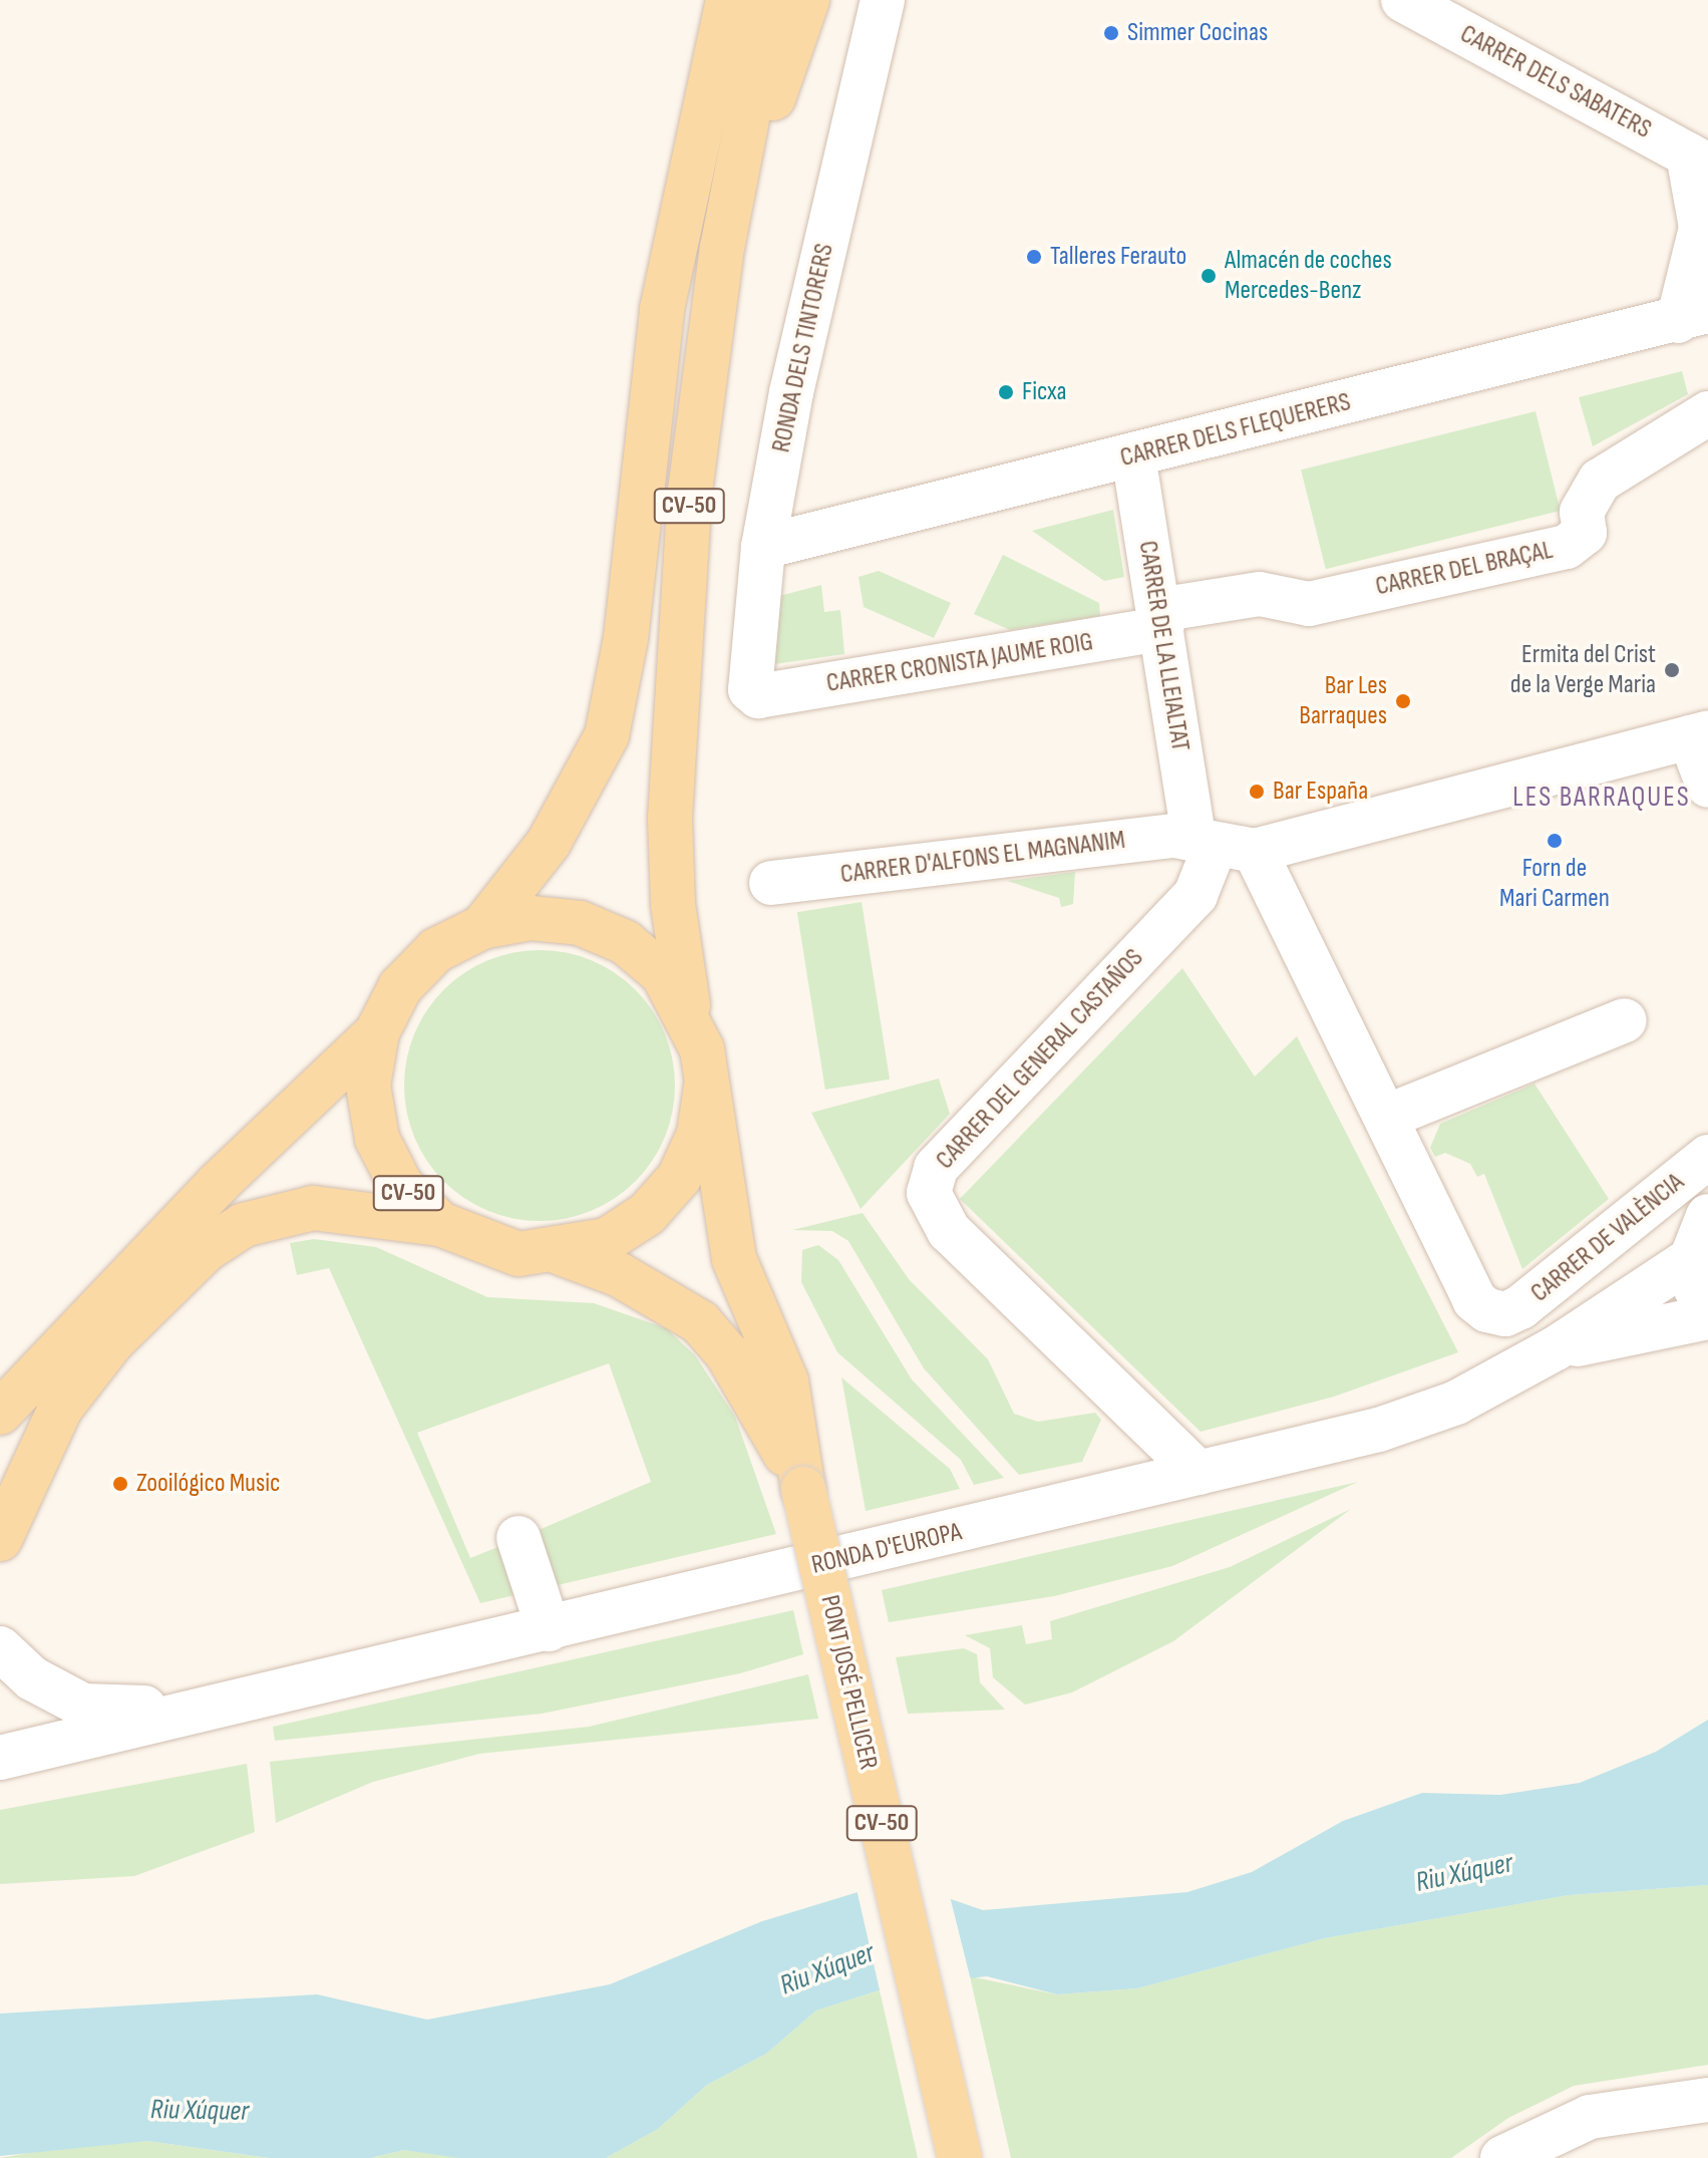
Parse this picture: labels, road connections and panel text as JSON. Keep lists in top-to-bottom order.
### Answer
{
  "streets": {
    "main road": ["CV-50", "PONT JOSÉ PELLICER"],
    "street": [
      "CARRER DELS SABATERS",
      "RONDA DELS TINTORERS",
      "CARRER DELS FLEQUERERS",
      "CARRER DEL BRAÇAL",
      "CARRER DE LA LLEIALTAT",
      "CARRER CRONISTA JAUME ROIG",
      "CARRER D'ALFONS EL MAGNANIM",
      "CARRER DEL GENERAL CASTAÑOS",
      "CARRER DE VALÈNCIA",
      "RONDA D'EUROPA"
    ]
  },
  "crossings": [
    ["RONDA DELS TINTORERS", "CARRER DELS FLEQUERERS"],
    ["RONDA DELS TINTORERS", "CARRER CRONISTA JAUME ROIG"],
    ["CARRER DELS FLEQUERERS", "CARRER DE LA LLEIALTAT"],
    ["CV-50", "PONT JOSÉ PELLICER"],
    ["CARRER DEL BRAÇAL", "CARRER DE LA LLEIALTAT"],
    ["CARRER DEL BRAÇAL", "CARRER CRONISTA JAUME ROIG"],
    ["CARRER DE LA LLEIALTAT", "CARRER CRONISTA JAUME ROIG"],
    ["CARRER DE LA LLEIALTAT", "CARRER D'ALFONS EL MAGNANIM"],
    ["CARRER DE LA LLEIALTAT", "CARRER DEL GENERAL CASTAÑOS"],
    ["CARRER D'ALFONS EL MAGNANIM", "CARRER DEL GENERAL CASTAÑOS"],
    ["CARRER DEL GENERAL CASTAÑOS", "RONDA D'EUROPA"]
  ],
  "districts": ["LES BARRAQUES"],
  "water": ["Riu Xúquer"],
  "places": [
    "Simmer Cocinas",
    "Talleres Ferauto",
    "Almacén de coches Mercedes-Benz",
    "Ficxa",
    "Ermita del Crist de la Verge Maria",
    "Bar Les Barraques",
    "Bar España",
    "Forn de Mari Carmen",
    "Zooilógico Music"
  ]
}
